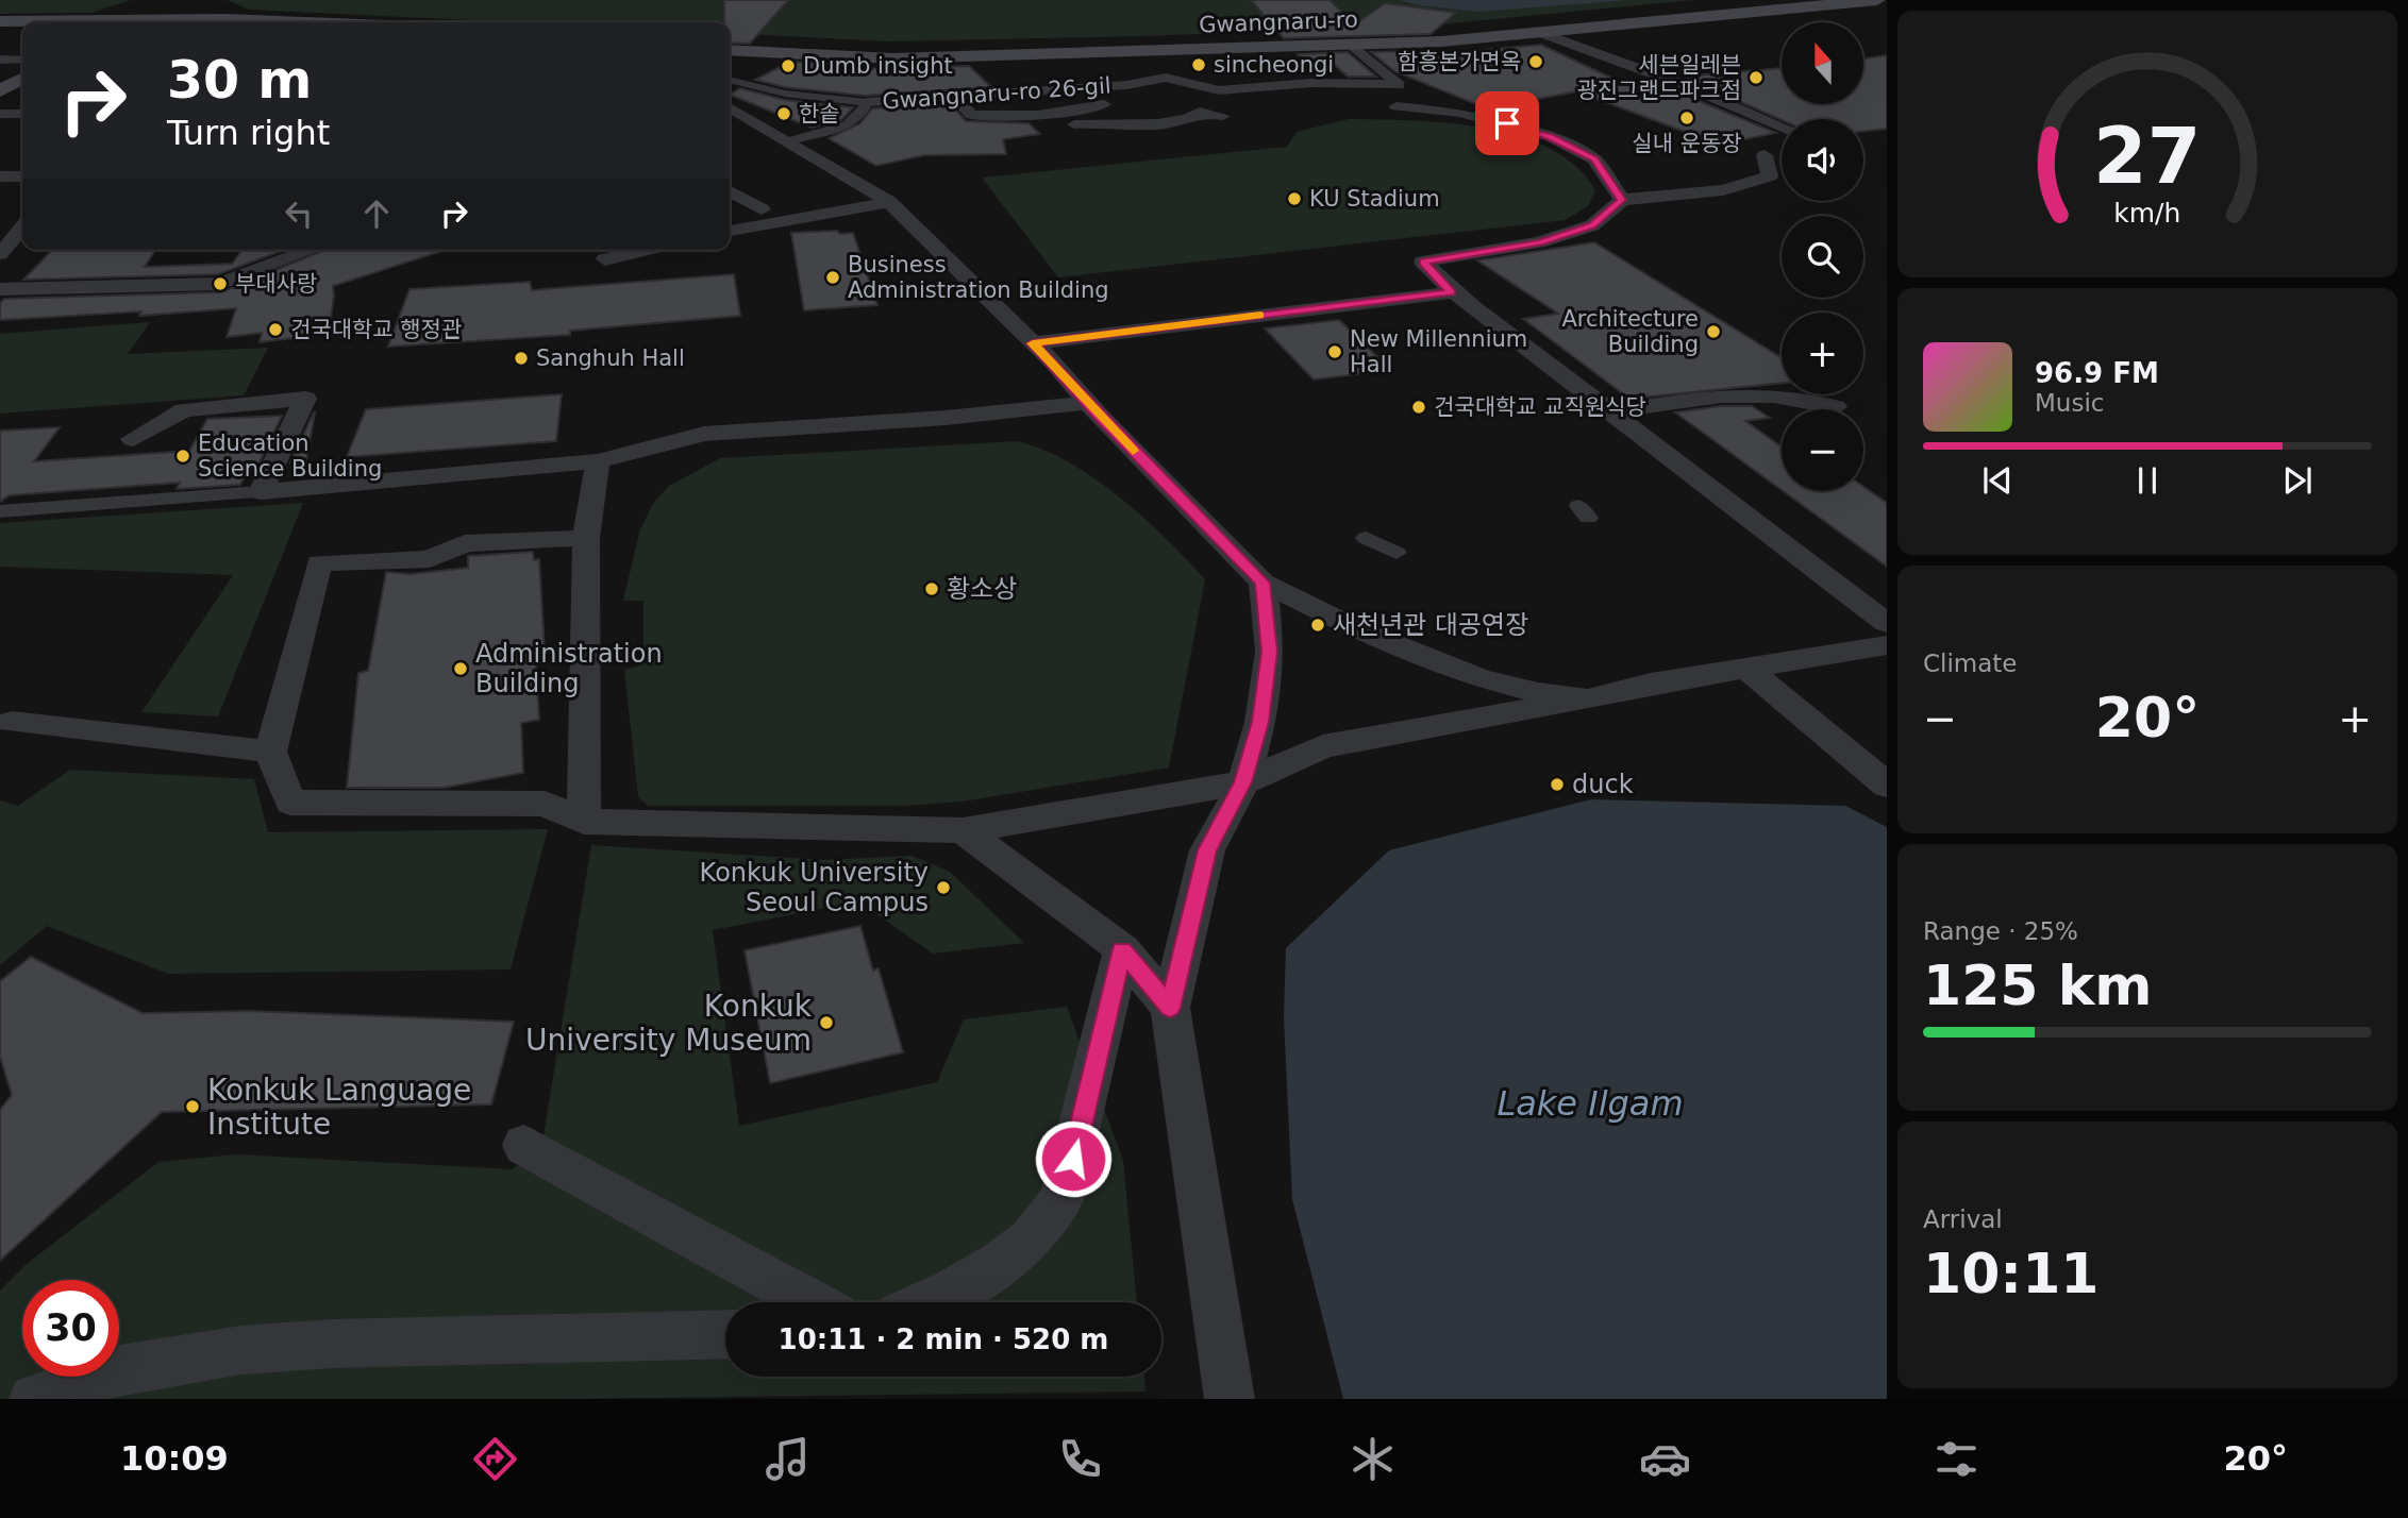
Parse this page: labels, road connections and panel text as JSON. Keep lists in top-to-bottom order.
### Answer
{
  "streets": {
    "main road": ["Gwangnaru-ro"],
    "street": ["Gwangnaru-ro 26-gil"]
  },
  "crossings": [
    ["Gwangnaru-ro", "Gwangnaru-ro 26-gil"]
  ],
  "water": ["Lake Ilgam"],
  "places": [
    "함흥본가면옥",
    "sincheongi",
    "Dumb insight",
    "세븐일레븐 광진그랜드파크점",
    "한솥",
    "실내 운동장",
    "KU Stadium",
    "Business Administration Building",
    "부대사랑",
    "건국대학교 행정관",
    "Architecture Building",
    "New Millennium Hall",
    "Sanghuh Hall",
    "건국대학교 교직원식당",
    "Education Science Building",
    "황소상",
    "새천년관 대공연장",
    "Administration Building",
    "duck",
    "Konkuk University Seoul Campus",
    "Konkuk University Museum",
    "Konkuk Language Institute"
  ],
  "north": "top",
  "page": {
    "map_buttons": ["+", "−"],
    "turn": ["30 m", "Turn right"],
    "song": ["96.9 FM", "Music"],
    "tile": [
      "Climate",
      ["Range · 25%", "125 km"],
      ["Arrival", "10:11"]
    ],
    "heat": ["−", "20°", "+"],
    "limit": "30",
    "trip": "10:11 · 2 min · 520 m",
    "tabs": ["10:09", "20°"],
    "gauge": ["27", "km/h"]
  }
}
